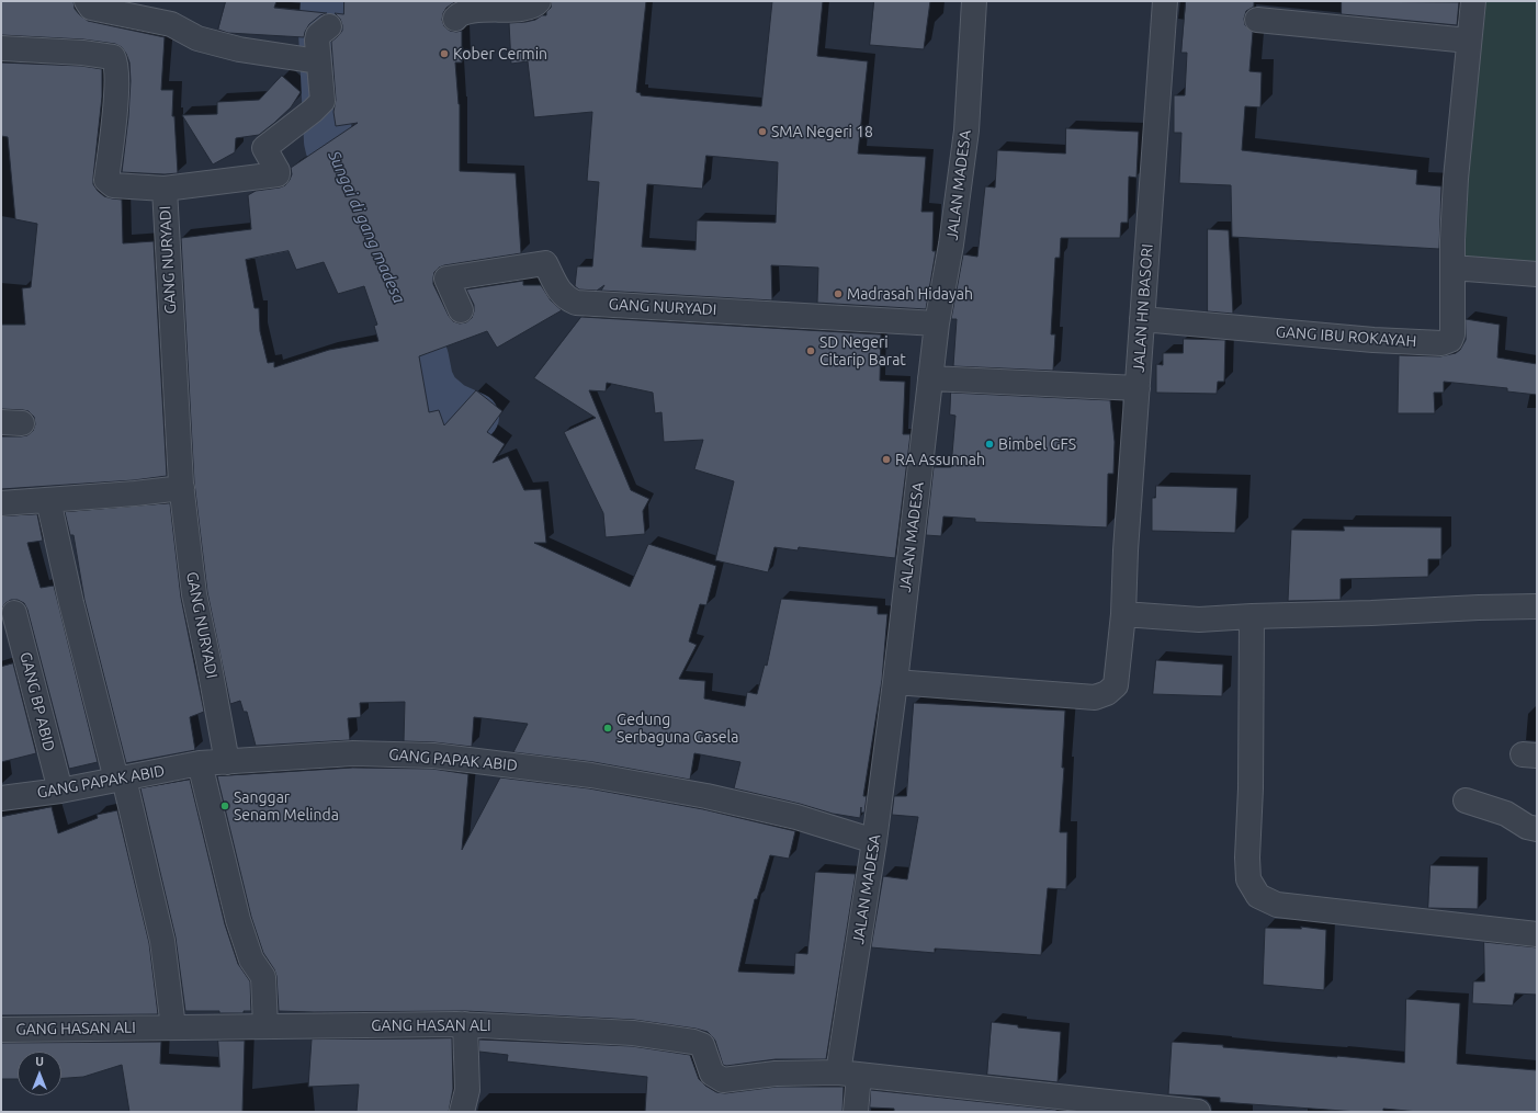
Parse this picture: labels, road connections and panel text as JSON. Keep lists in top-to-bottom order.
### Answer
{
  "streets": {
    "street": [
      "JALAN MADESA",
      "GANG NURYADI",
      "JALAN HN BASORI",
      "GANG IBU ROKAYAH",
      "GANG BP ABID",
      "GANG PAPAK ABID",
      "GANG HASAN ALI"
    ]
  },
  "crossings": [
    ["JALAN MADESA", "GANG NURYADI"],
    ["JALAN MADESA", "JALAN HN BASORI"],
    ["JALAN MADESA", "GANG PAPAK ABID"],
    ["JALAN MADESA", "GANG HASAN ALI"],
    ["GANG NURYADI", "GANG PAPAK ABID"],
    ["JALAN HN BASORI", "GANG IBU ROKAYAH"],
    ["GANG BP ABID", "GANG PAPAK ABID"]
  ],
  "water": ["Sungai di gang madesa"],
  "places": [
    "Kober Cermin",
    "SMA Negeri 18",
    "Madrasah Hidayah",
    "SD Negeri Citarip Barat",
    "Bimbel GFS",
    "RA Assunnah",
    "Gedung Serbaguna Gasela",
    "Sanggar Senam Melinda"
  ],
  "north": "top"
}
